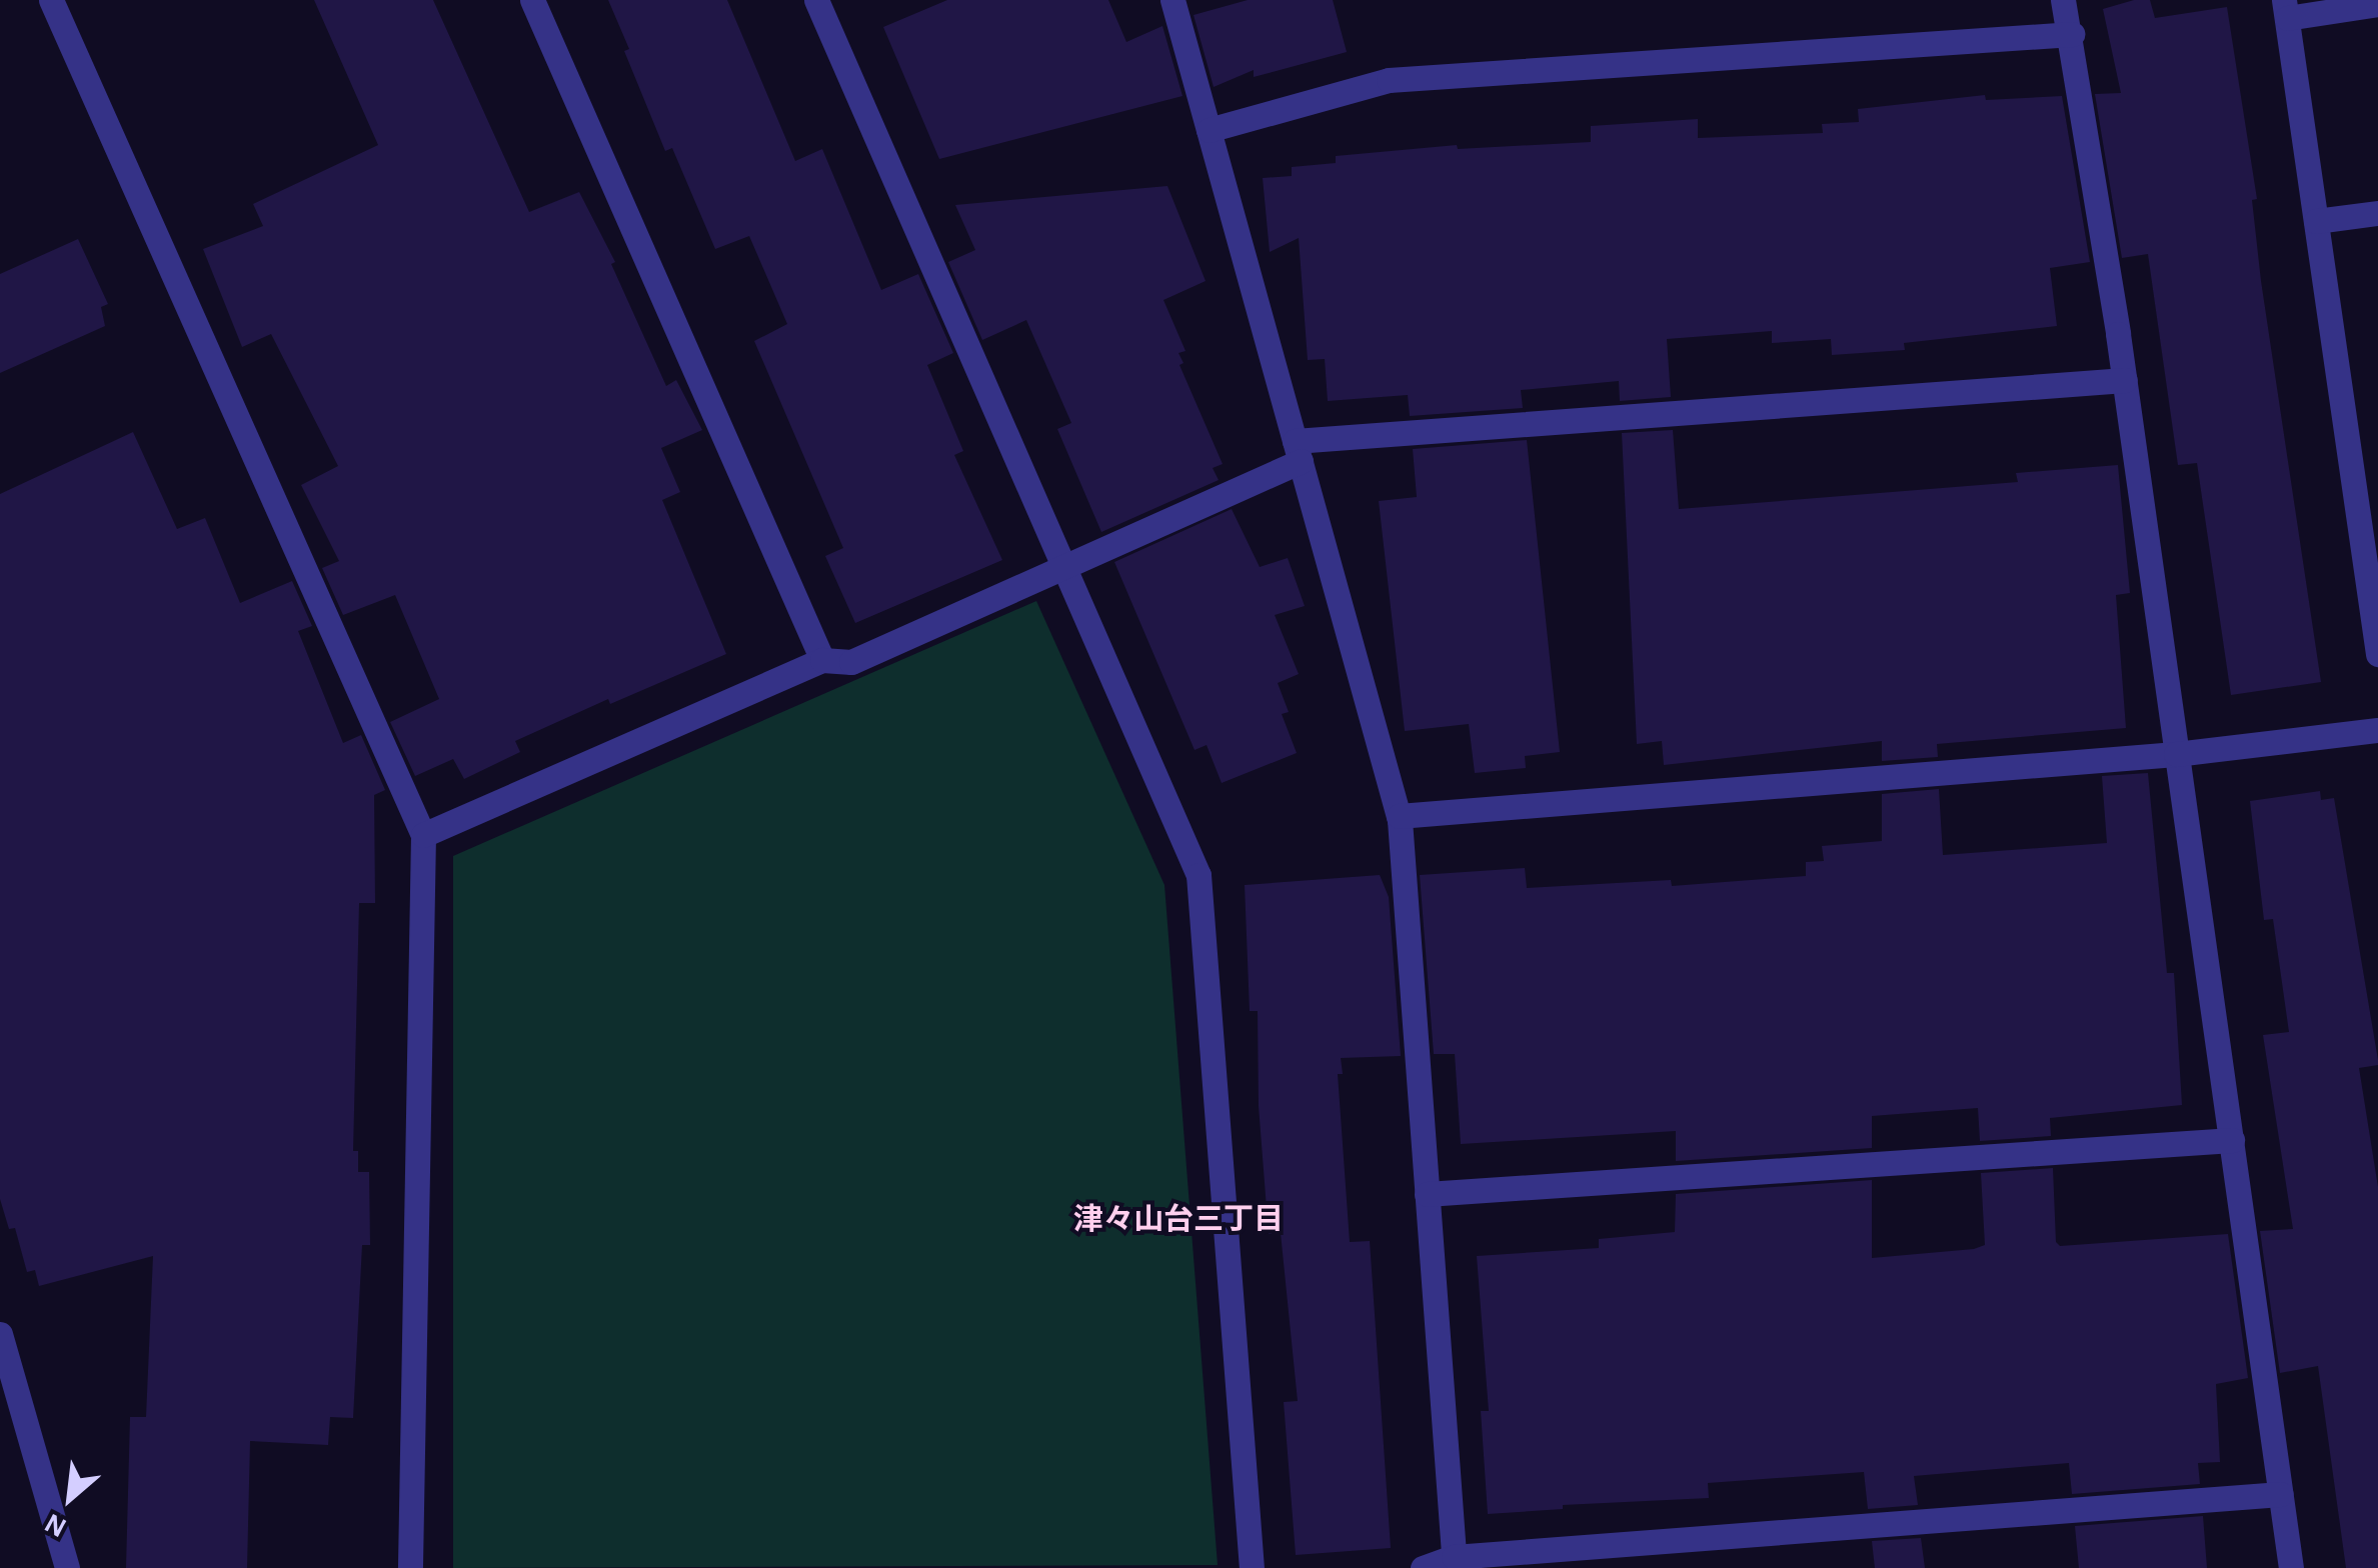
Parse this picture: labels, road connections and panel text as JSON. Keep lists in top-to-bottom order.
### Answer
{
  "districts": ["津々山台三丁目"],
  "north": "bottom left"
}
